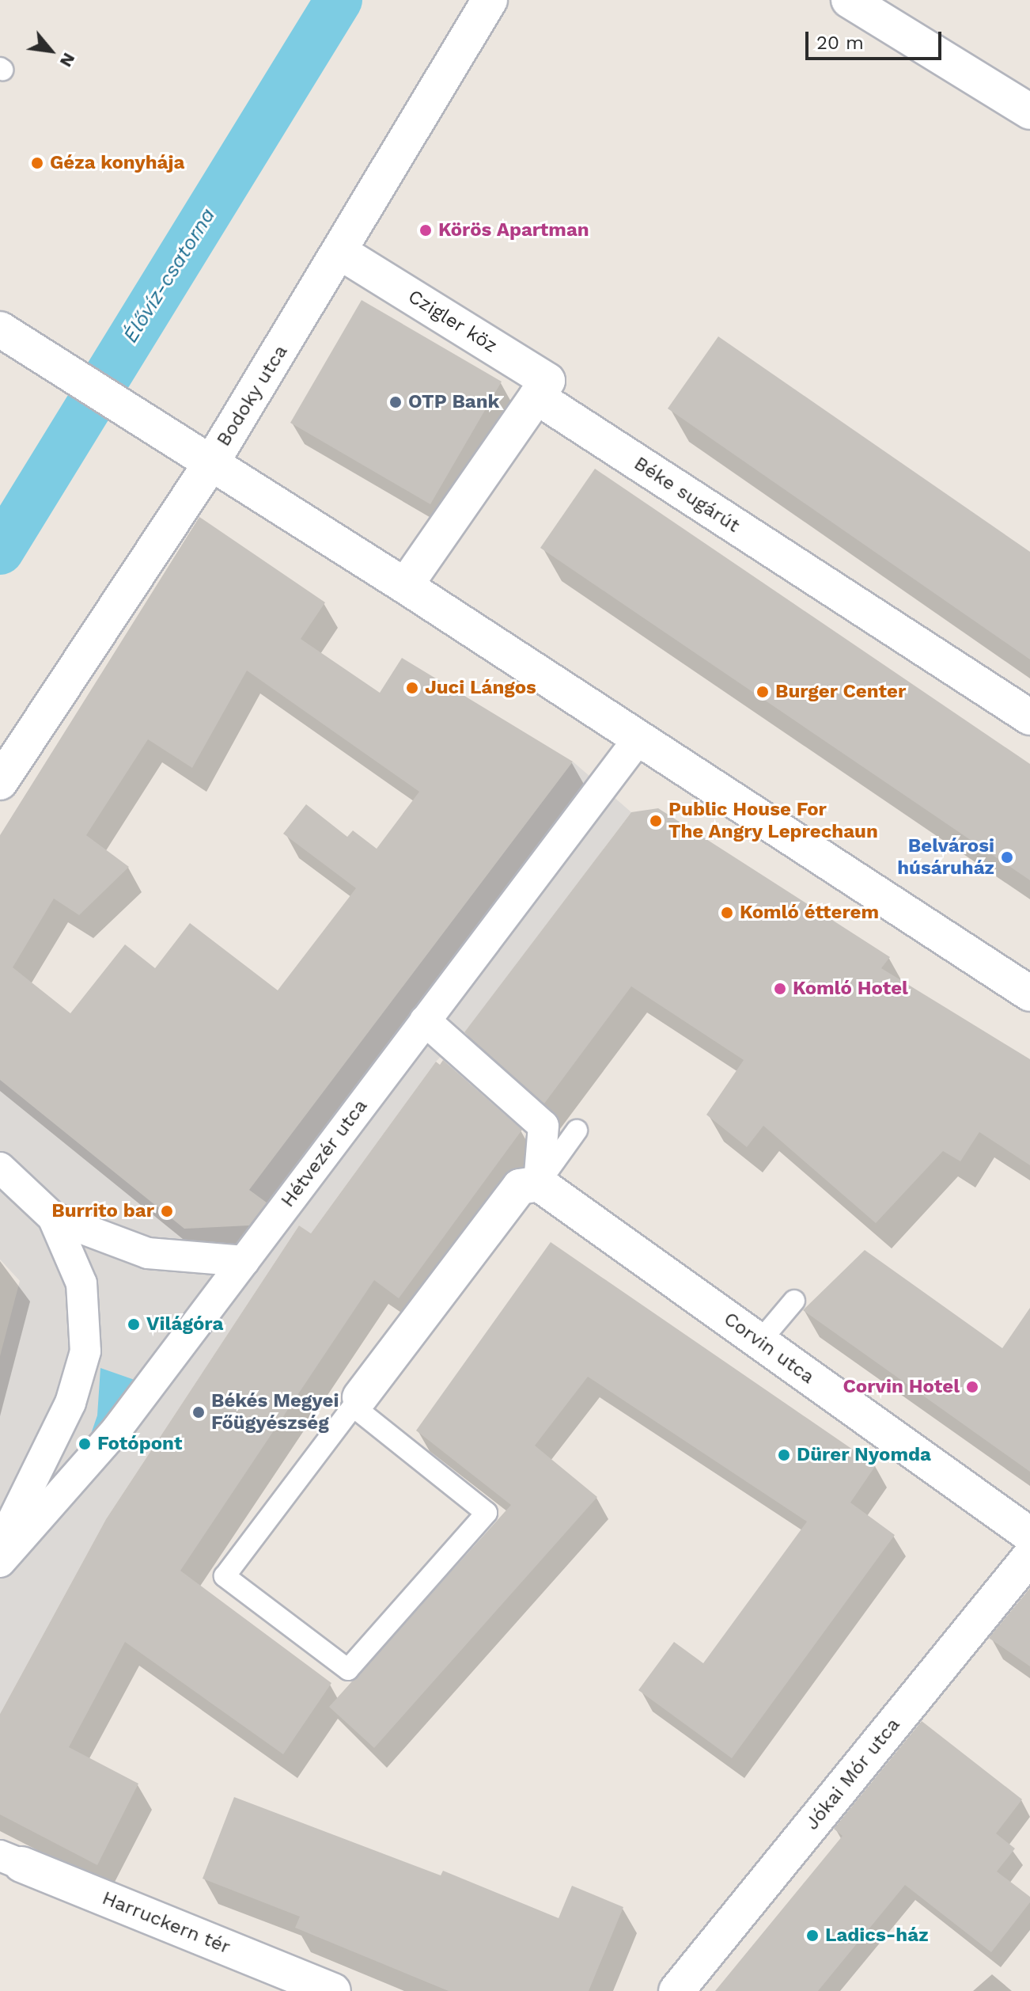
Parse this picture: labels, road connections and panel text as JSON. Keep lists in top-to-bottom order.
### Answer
{
  "streets": {
    "street": [
      "Czigler köz",
      "Bodoky utca",
      "Béke sugárút",
      "Hétvezér utca",
      "Corvin utca",
      "Jókai Mór utca",
      "Harruckern tér"
    ]
  },
  "crossings": [
    ["Czigler köz", "Bodoky utca"],
    ["Czigler köz", "Béke sugárút"]
  ],
  "water": ["Élővíz-csatorna"],
  "places": [
    "Géza konyhája",
    "Körös Apartman",
    "OTP Bank",
    "Juci Lángos",
    "Burger Center",
    "Public House For The Angry Leprechaun",
    "Belvárosi húsáruház",
    "Komló étterem",
    "Komló Hotel",
    "Burrito bar",
    "Világóra",
    "Corvin Hotel",
    "Békés Megyei Főügyészség",
    "Fotópont",
    "Dürer Nyomda",
    "Ladics-ház"
  ],
  "scale_bar": "20 m",
  "north": "bottom right"
}
